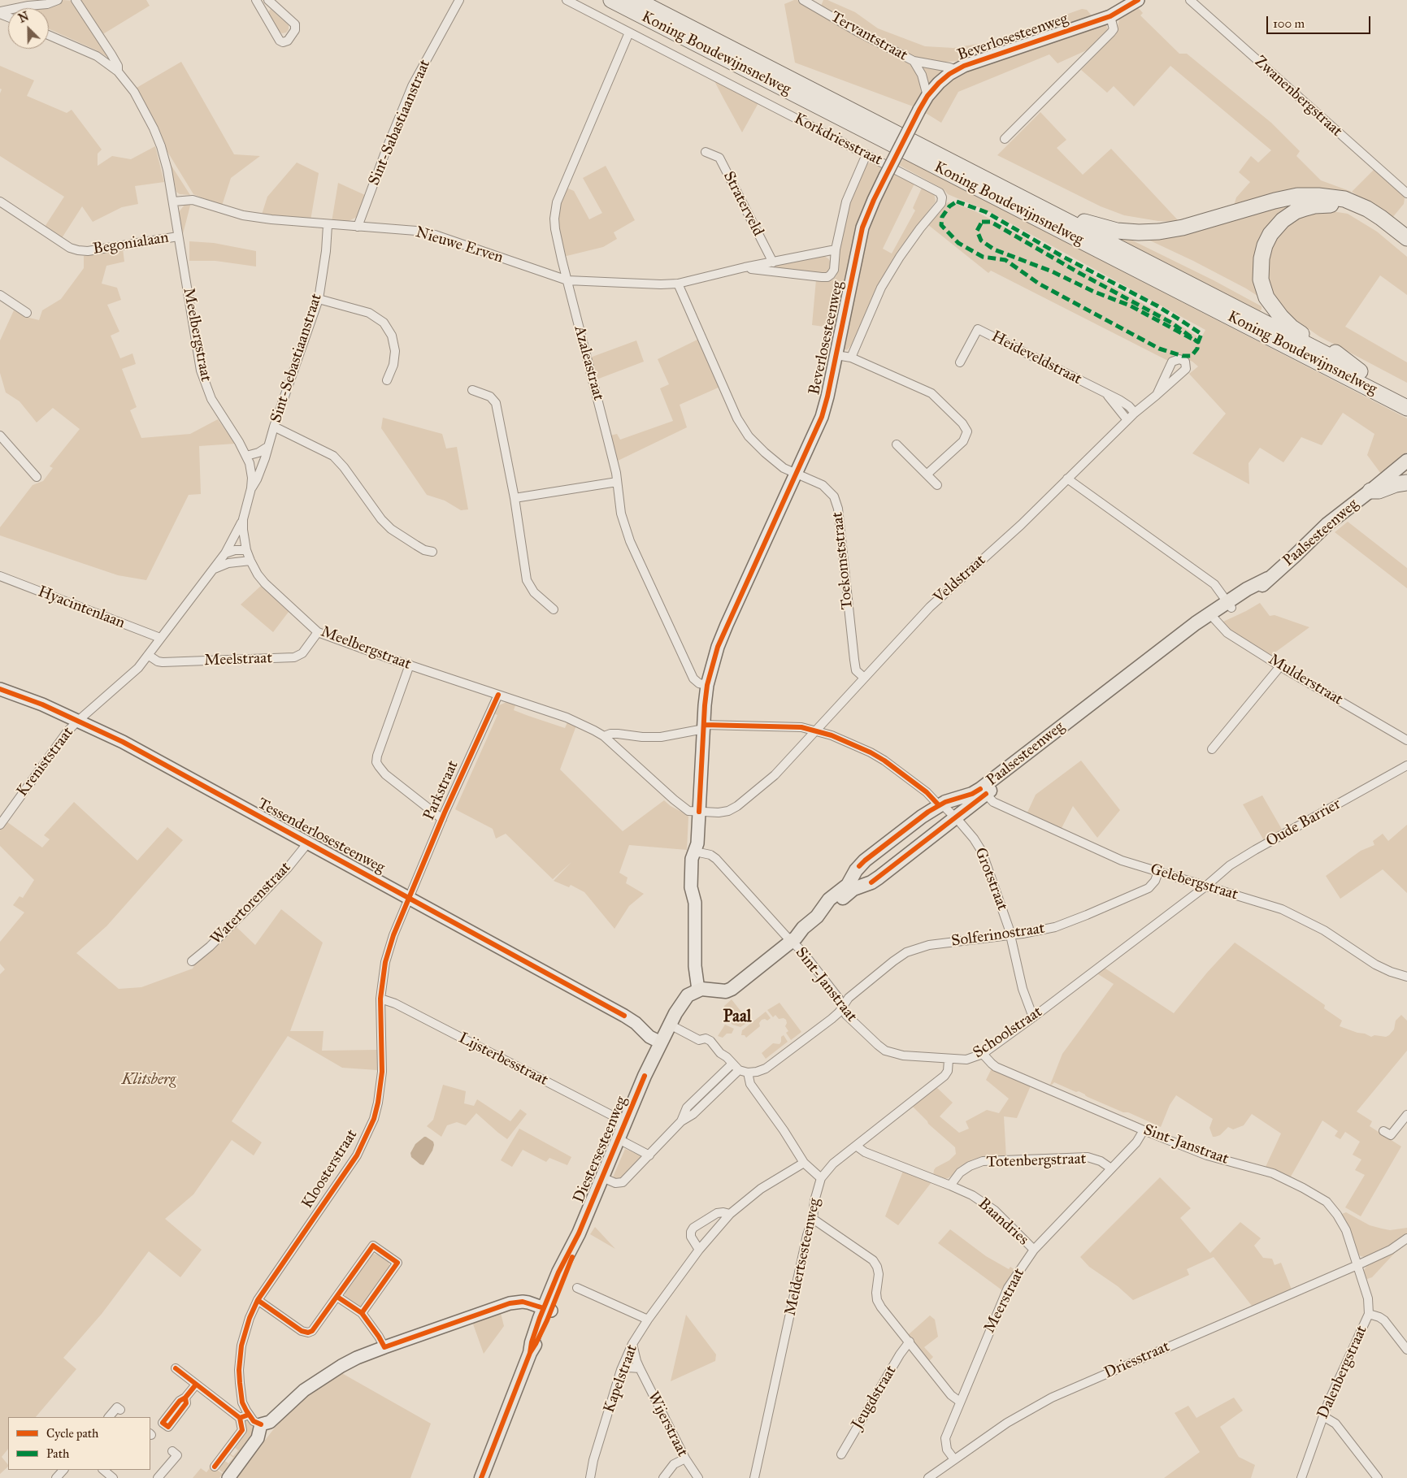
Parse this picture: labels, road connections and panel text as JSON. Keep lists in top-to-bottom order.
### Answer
{
  "streets": {
    "highway": ["Koning Boudewijnsnelweg"],
    "main road": ["Paalsesteenweg", "Diestersesteenweg"],
    "street": [
      "Tervantstraat",
      "Beverlosesteenweg",
      "Zwanenbergstraat",
      "Sint-Sabastiaanstraat",
      "Korkdriesstraat",
      "Straterveld",
      "Begonialaan",
      "Nieuwe Erven",
      "Meelbergstraat",
      "Sint-Sebastiaanstraat",
      "Heideveldstraat",
      "Azaleastraat",
      "Toekomststraat",
      "Veldstraat",
      "Hyacintenlaan",
      "Meelstraat",
      "Mulderstraat",
      "Kreniststraat",
      "Parkstraat",
      "Oude Barrier",
      "Tessenderlosesteenweg",
      "Grotstraat",
      "Gelebergstraat",
      "Watertorenstraat",
      "Solferinostraat",
      "Sint-Janstraat",
      "Schoolstraat",
      "Lijsterbesstraat",
      "Totenbergstraat",
      "Kloosterstraat",
      "Baandries",
      "Meldertsesteenweg",
      "Meerstraat",
      "Driesstraat",
      "Dalenbergstraat",
      "Kapelstraat",
      "Jeugdstraat",
      "Wijerstraat"
    ]
  },
  "crossings": [
    ["Tervantstraat", "Beverlosesteenweg"],
    ["Beverlosesteenweg", "Meelbergstraat"],
    ["Beverlosesteenweg", "Azaleastraat"],
    ["Beverlosesteenweg", "Paalsesteenweg"],
    ["Beverlosesteenweg", "Toekomststraat"],
    ["Beverlosesteenweg", "Veldstraat"],
    ["Beverlosesteenweg", "Grotstraat"],
    ["Beverlosesteenweg", "Sint-Janstraat"],
    ["Beverlosesteenweg", "Diestersesteenweg"],
    ["Sint-Sabastiaanstraat", "Nieuwe Erven"],
    ["Korkdriesstraat", "Nieuwe Erven"],
    ["Korkdriesstraat", "Azaleastraat"],
    ["Straterveld", "Nieuwe Erven"],
    ["Begonialaan", "Meelbergstraat"],
    ["Nieuwe Erven", "Meelbergstraat"],
    ["Nieuwe Erven", "Sint-Sebastiaanstraat"],
    ["Nieuwe Erven", "Azaleastraat"],
    ["Nieuwe Erven", "Toekomststraat"],
    ["Meelbergstraat", "Sint-Sebastiaanstraat"],
    ["Meelbergstraat", "Veldstraat"],
    ["Meelbergstraat", "Meelstraat"],
    ["Meelbergstraat", "Parkstraat"],
    ["Paalsesteenweg", "Mulderstraat"],
    ["Paalsesteenweg", "Grotstraat"],
    ["Paalsesteenweg", "Gelebergstraat"],
    ["Paalsesteenweg", "Sint-Janstraat"],
    ["Paalsesteenweg", "Diestersesteenweg"],
    ["Toekomststraat", "Veldstraat"],
    ["Veldstraat", "Grotstraat"],
    ["Kreniststraat", "Tessenderlosesteenweg"],
    ["Parkstraat", "Tessenderlosesteenweg"],
    ["Parkstraat", "Kloosterstraat"],
    ["Oude Barrier", "Gelebergstraat"],
    ["Oude Barrier", "Schoolstraat"],
    ["Tessenderlosesteenweg", "Watertorenstraat"],
    ["Tessenderlosesteenweg", "Diestersesteenweg"],
    ["Tessenderlosesteenweg", "Kloosterstraat"],
    ["Grotstraat", "Solferinostraat"],
    ["Grotstraat", "Schoolstraat"],
    ["Gelebergstraat", "Solferinostraat"],
    ["Gelebergstraat", "Schoolstraat"],
    ["Solferinostraat", "Sint-Janstraat"],
    ["Solferinostraat", "Meldertsesteenweg"],
    ["Sint-Janstraat", "Schoolstraat"],
    ["Sint-Janstraat", "Meerstraat"],
    ["Sint-Janstraat", "Driesstraat"],
    ["Sint-Janstraat", "Dalenbergstraat"],
    ["Lijsterbesstraat", "Diestersesteenweg"],
    ["Lijsterbesstraat", "Kloosterstraat"],
    ["Totenbergstraat", "Baandries"],
    ["Totenbergstraat", "Meerstraat"],
    ["Baandries", "Meerstraat"],
    ["Meldertsesteenweg", "Kapelstraat"],
    ["Meerstraat", "Driesstraat"],
    ["Driesstraat", "Dalenbergstraat"],
    ["Kapelstraat", "Wijerstraat"]
  ],
  "districts": ["Paal"],
  "parks": ["Klitsberg"],
  "legend": ["Cycle path", "Path"],
  "scale_bar": "100 m",
  "north": "top left"
}
